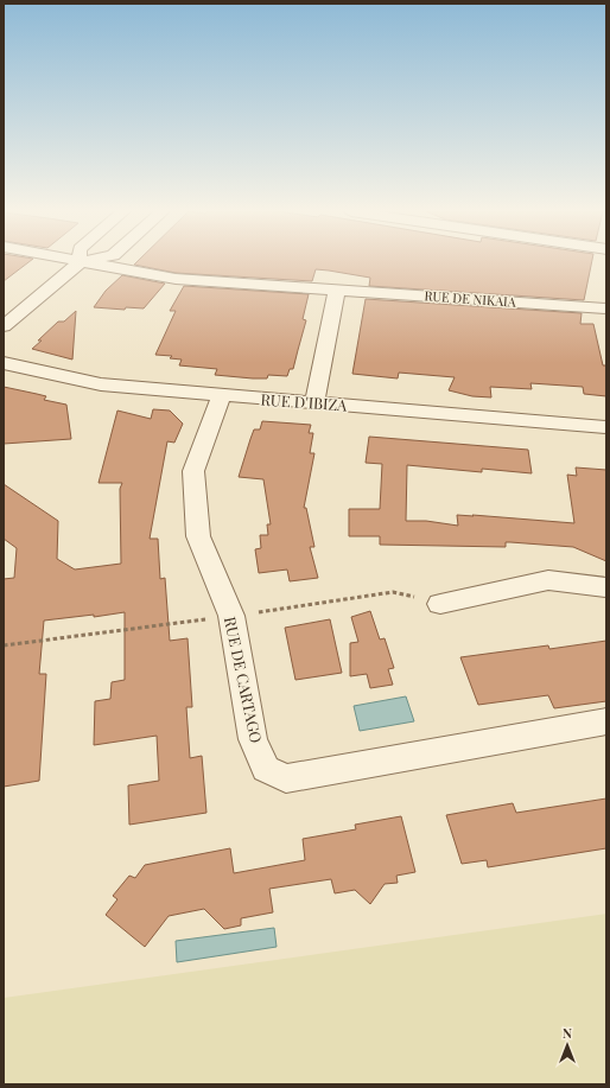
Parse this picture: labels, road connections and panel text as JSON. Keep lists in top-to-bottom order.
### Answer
{
  "streets": {
    "street": ["RUE DE NIKAIA", "RUE D'IBIZA", "RUE DE CARTAGO"]
  },
  "crossings": [
    ["RUE D'IBIZA", "RUE DE CARTAGO"]
  ],
  "north": "top"
}
